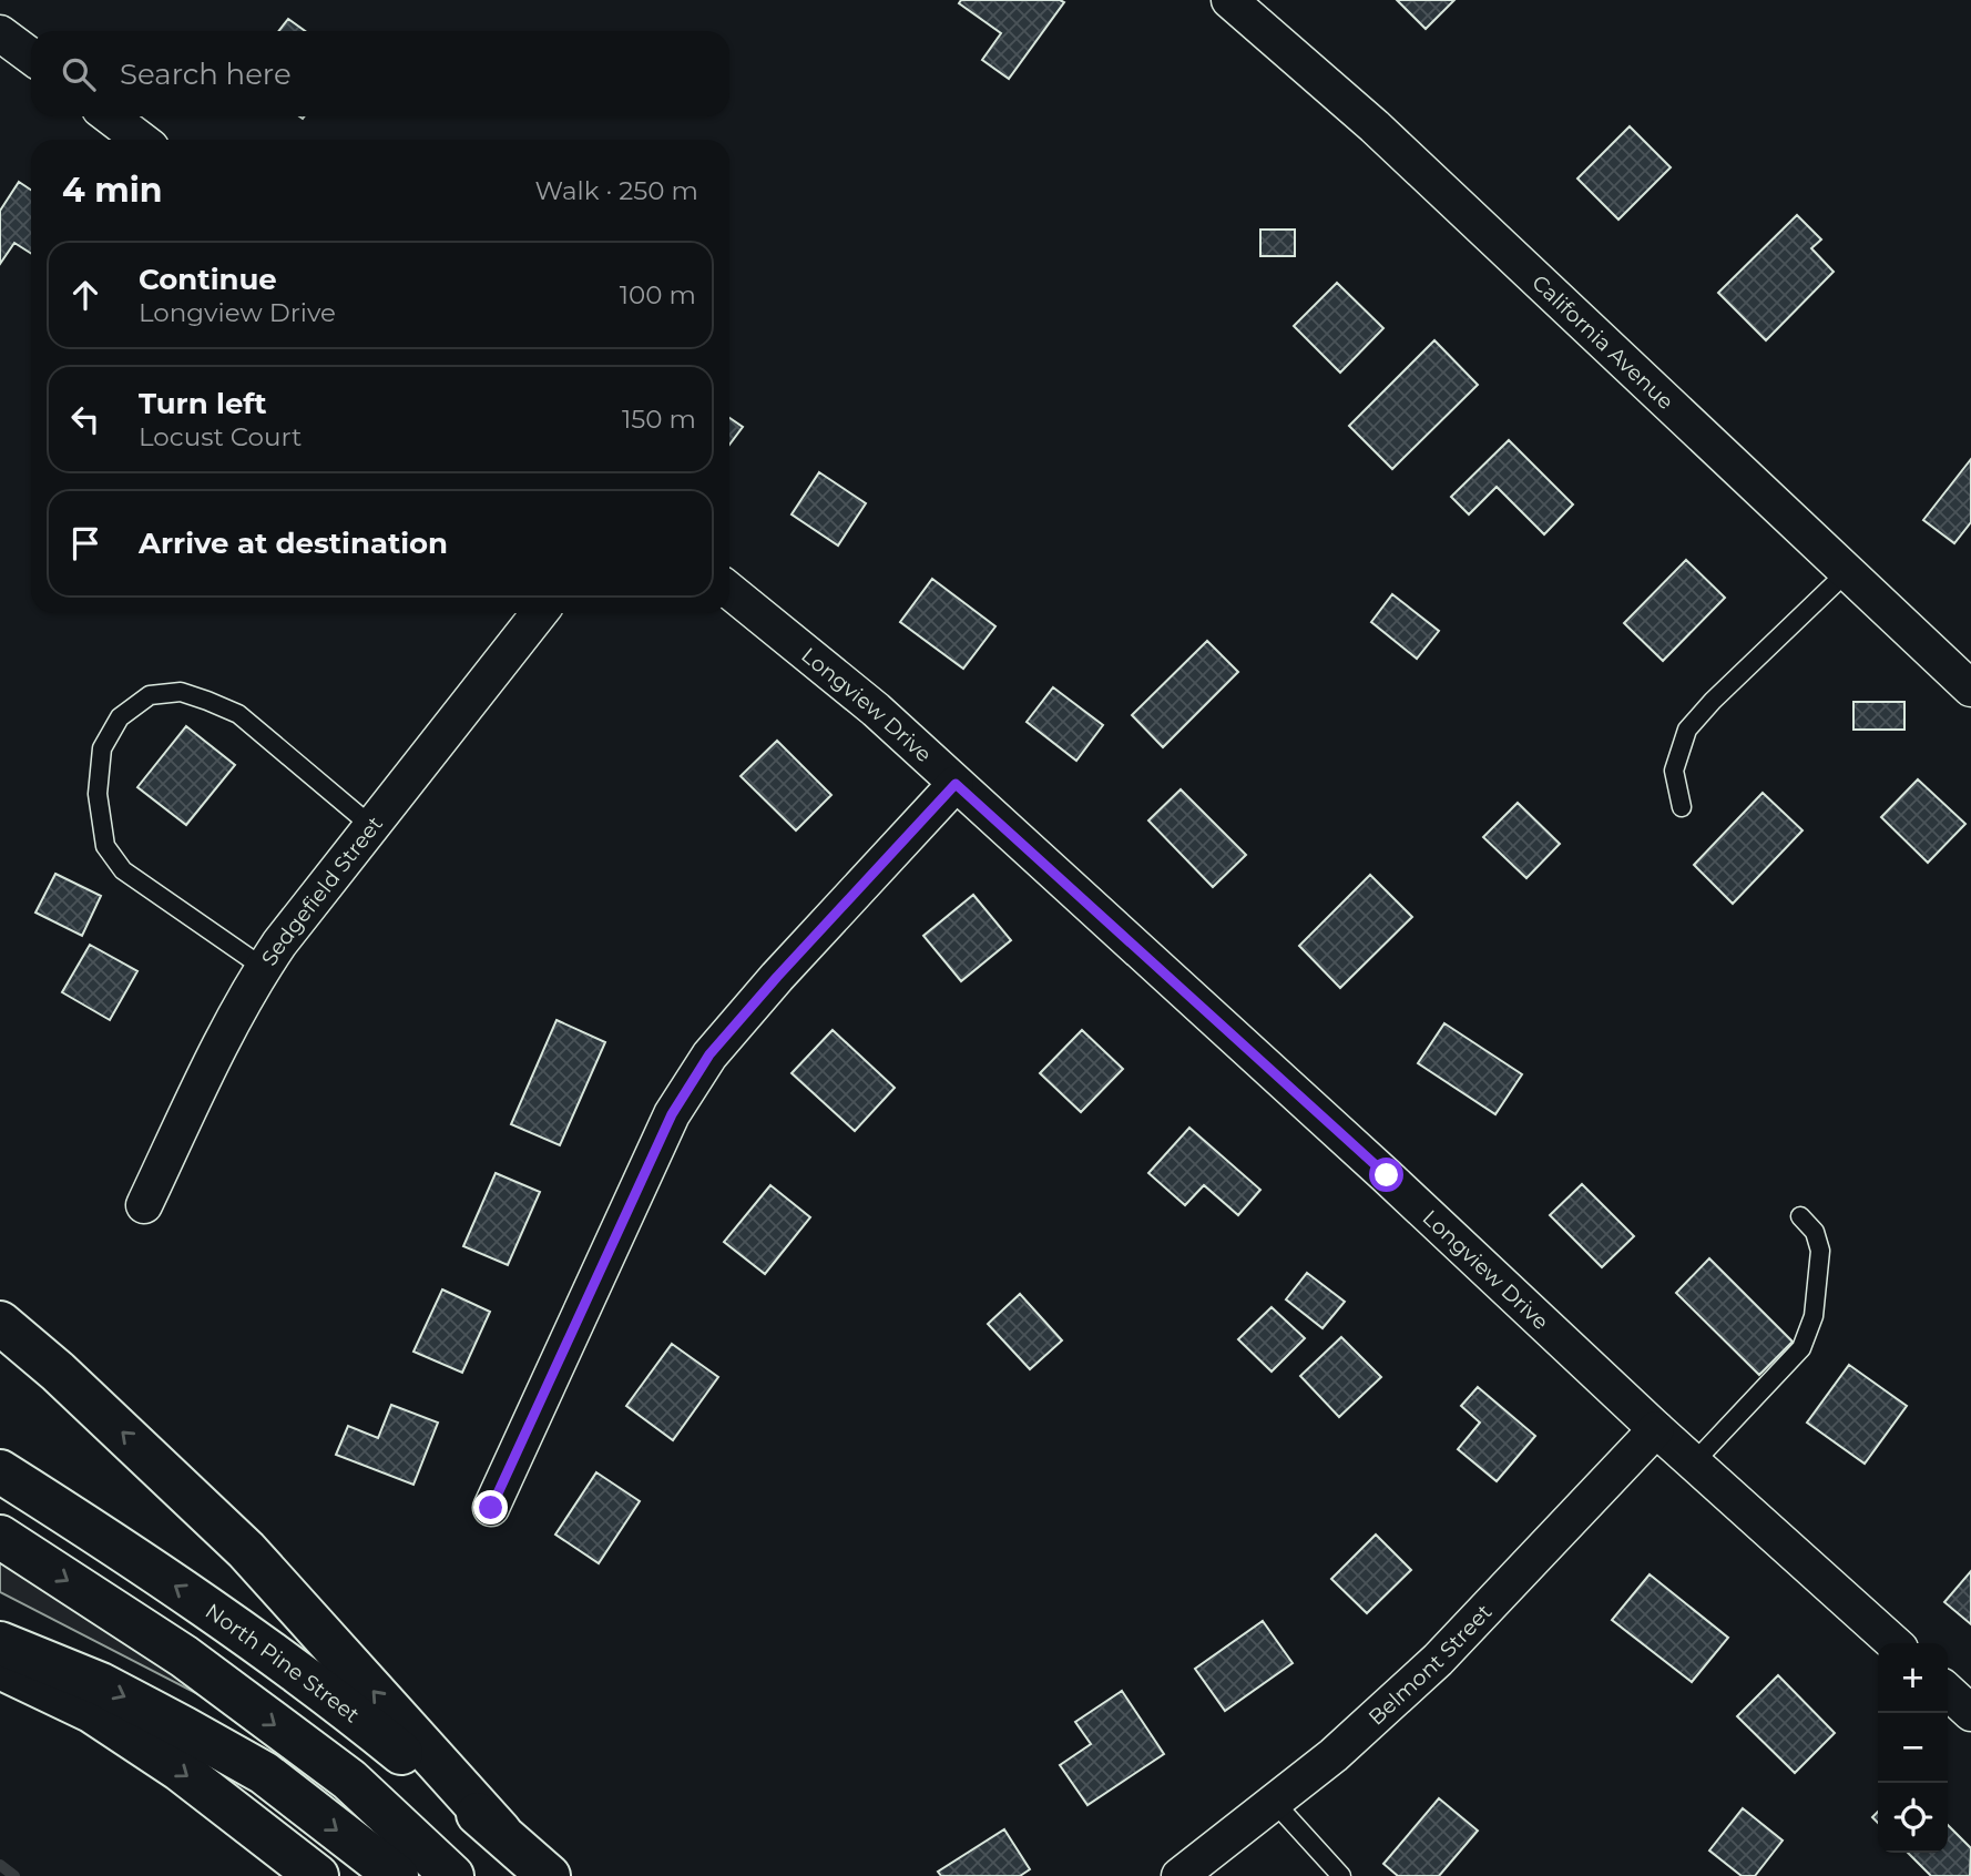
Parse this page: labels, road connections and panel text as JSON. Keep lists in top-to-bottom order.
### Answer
{
  "streets": {
    "main road": ["North Pine Street"],
    "street": [
      "California Avenue",
      "Longview Drive",
      "Sedgefield Street",
      "Belmont Street"
    ]
  },
  "crossings": [
    ["Longview Drive", "Belmont Street"]
  ],
  "page": {
    "search": "Search here",
    "heading": ["4 min", "Walk · 250 m"],
    "list": [
      ["Continue", "Longview Drive", "100 m"],
      ["Turn left", "Locust Court", "150 m"],
      "Arrive at destination"
    ],
    "map_buttons": ["+", "−"]
  }
}
